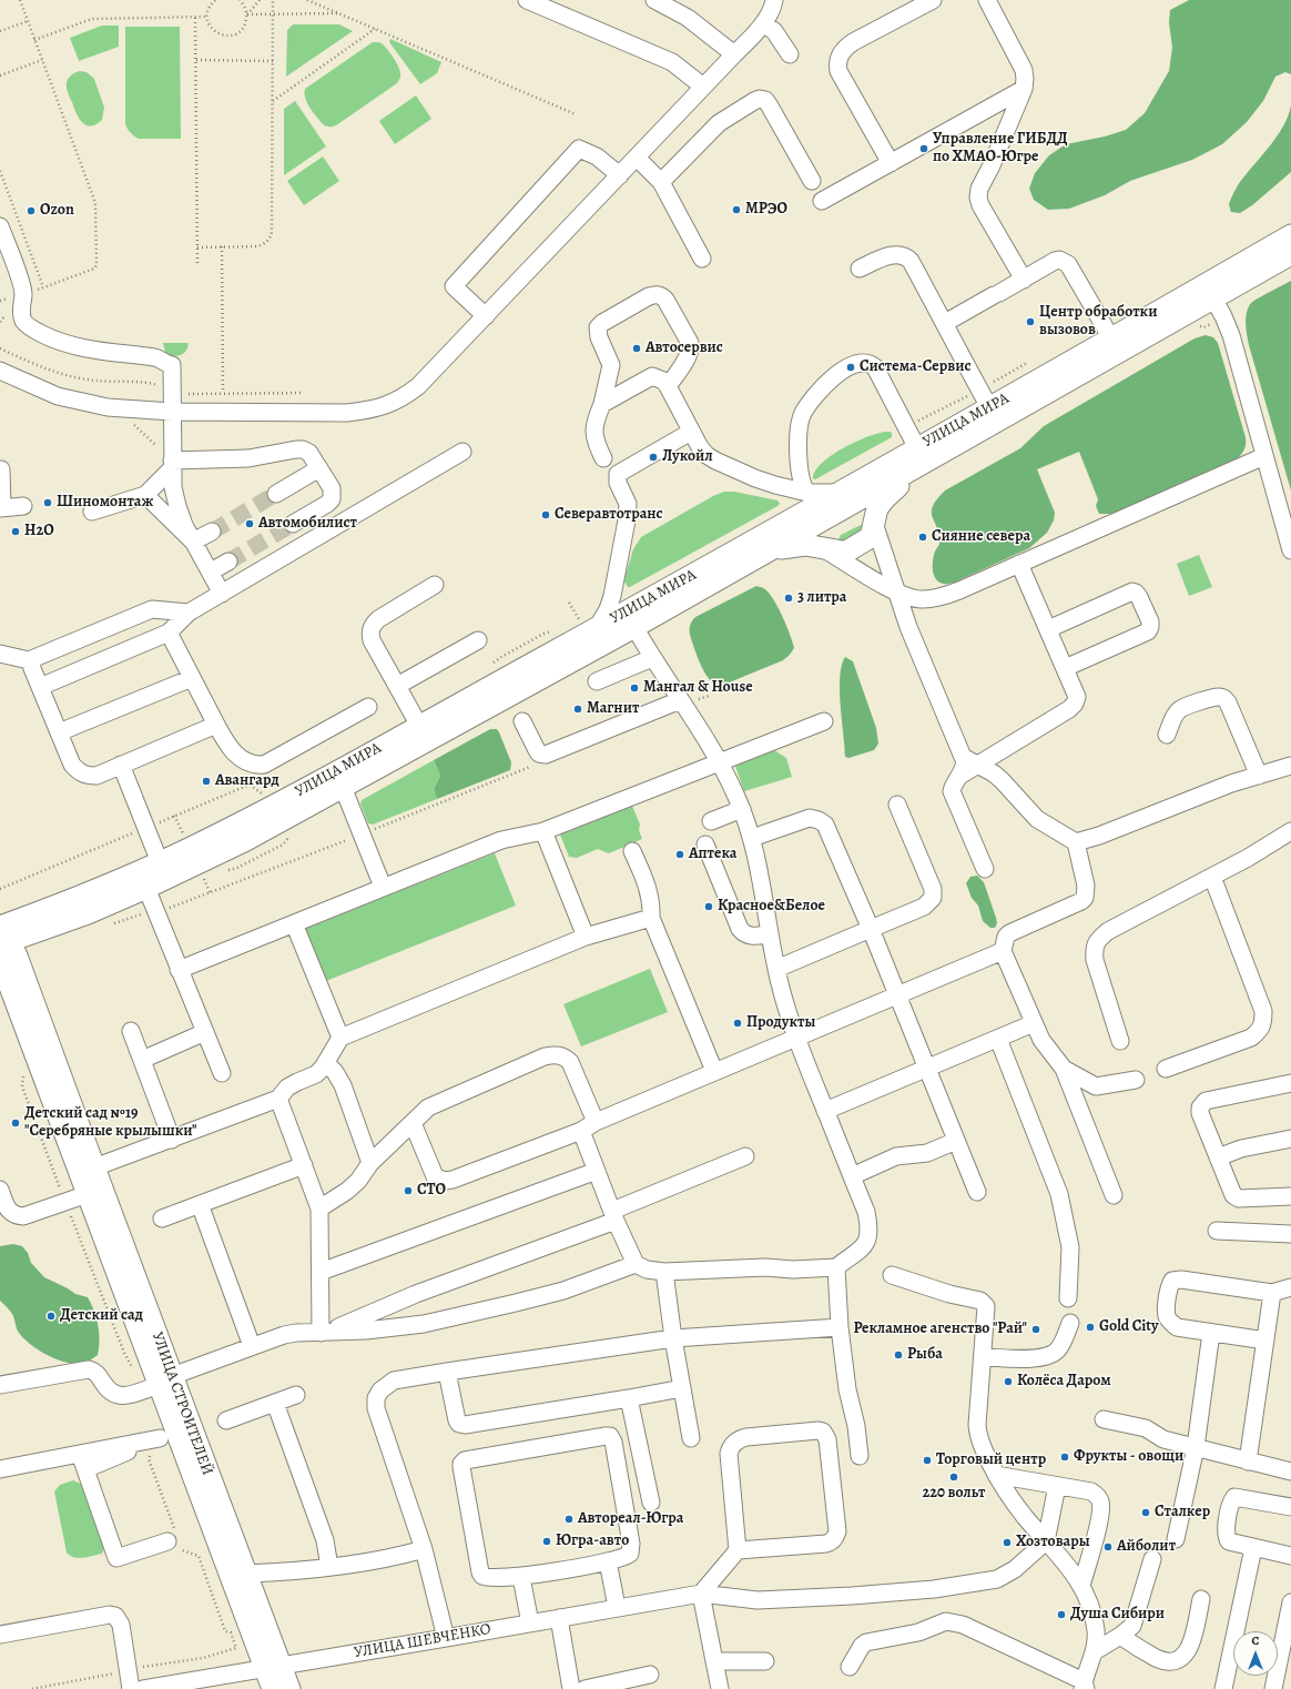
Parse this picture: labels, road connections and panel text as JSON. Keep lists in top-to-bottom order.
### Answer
{
  "streets": {
    "main road": ["УЛИЦА МИРА", "УЛИЦА СТРОИТЕЛЕЙ"],
    "street": ["УЛИЦА ШЕВЧЕНКО"]
  },
  "crossings": [
    ["УЛИЦА МИРА", "УЛИЦА СТРОИТЕЛЕЙ"],
    ["УЛИЦА СТРОИТЕЛЕЙ", "УЛИЦА ШЕВЧЕНКО"]
  ],
  "places": [
    "Управление ГИБДД по ХМАО-Югре",
    "МРЭО",
    "Ozon",
    "Центр обработки вызовов",
    "Автосервис",
    "Система-Cервис",
    "Лукойл",
    "Шиномонтаж",
    "Северавтотранс",
    "Автомобилист",
    "H2O",
    "Сияние севера",
    "3 литра",
    "Мангал & House",
    "Магнит",
    "Авангард",
    "Аптека",
    "Красное&Белое",
    "Продукты",
    "Детский сад №19 \"Серебряные крылышки\"",
    "СТО",
    "Детский сад",
    "Gold City",
    "Рекламное агенство \"Рай\"",
    "Рыба",
    "Колёса Даром",
    "Фрукты - овощи",
    "Торговый центр",
    "220 вольт",
    "Сталкер",
    "Автореал-Югра",
    "Югра-авто",
    "Хозтовары",
    "Айболит",
    "Душа Сибири"
  ],
  "north": "top"
}
